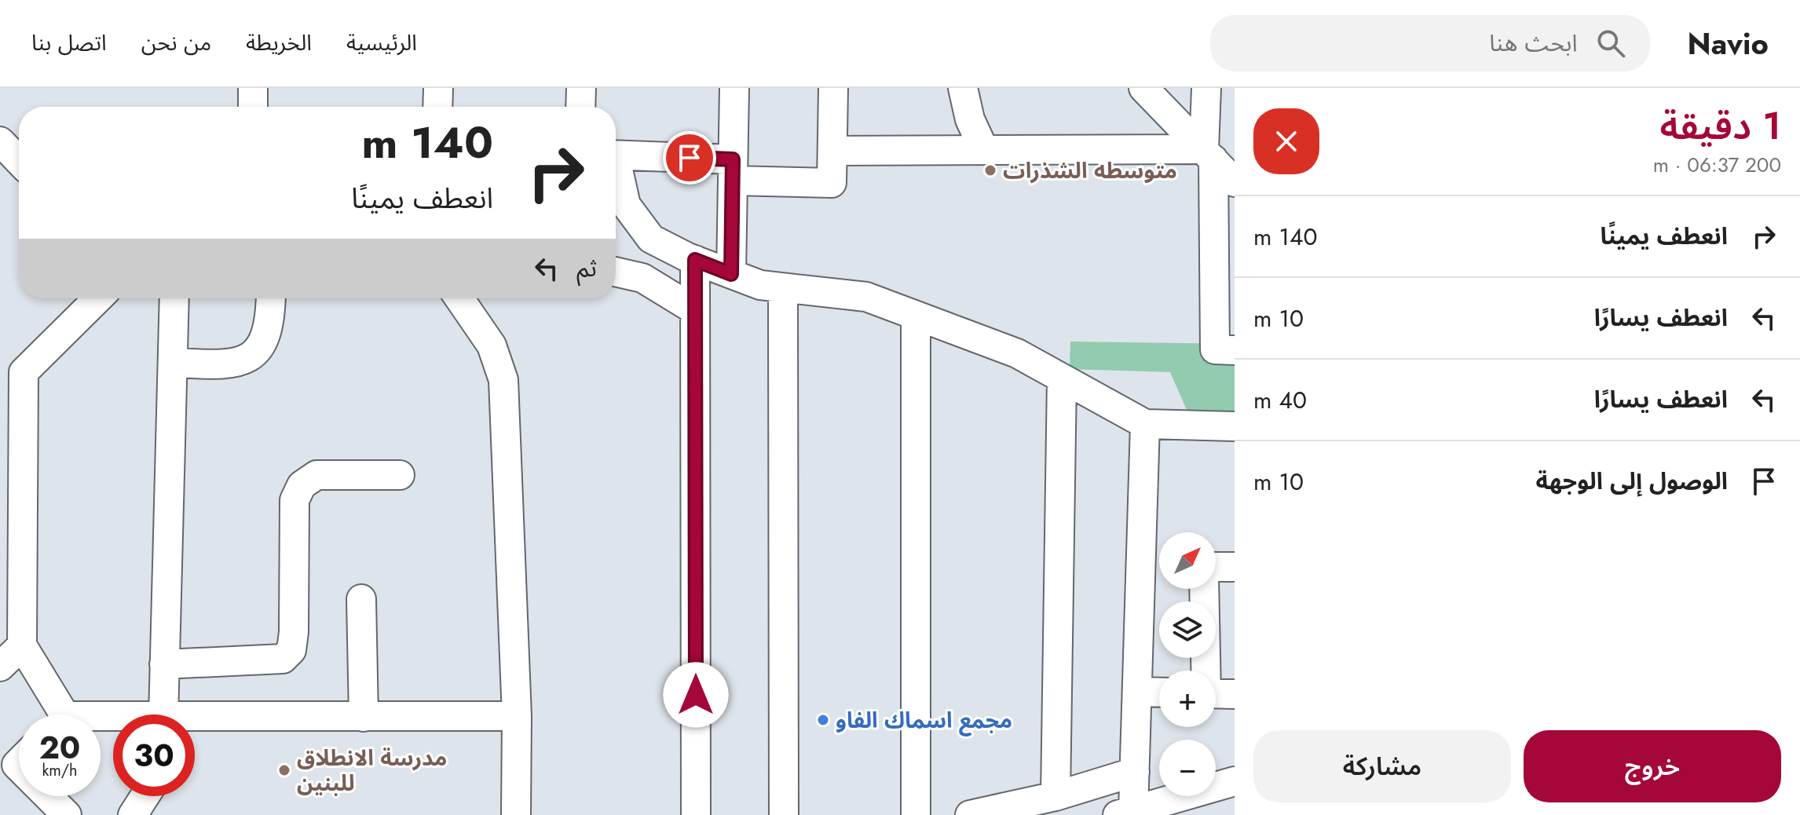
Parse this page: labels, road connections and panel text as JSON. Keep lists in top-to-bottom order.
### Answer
{
  "places": ["متوسطه الشذرات", "مجمع اسماك الفاو", "مدرسة الانطلاق للبنين"],
  "north": "top right",
  "page": {
    "header": "Navio",
    "search": "ابحث هنا",
    "nav": [
      "الرئيسية",
      "الخريطة",
      "من نحن",
      "اتصل بنا"
    ],
    "heading": ["1 دقيقة", "200 m · 06:37"],
    "turn": ["140 m", "انعطف يمينًا"],
    "list": [
      {
        "name": "انعطف يمينًا",
        "value": "140 m"
      },
      {
        "name": "انعطف يسارًا",
        "value": "10 m"
      },
      {
        "name": "انعطف يسارًا",
        "value": "40 m"
      },
      {
        "name": "الوصول إلى الوجهة",
        "value": "10 m"
      }
    ],
    "then": "ثم",
    "map_buttons": ["+", "−"],
    "speed": "20 km/h",
    "limit": "30",
    "buttons": ["خروج", "مشاركة"]
  }
}
